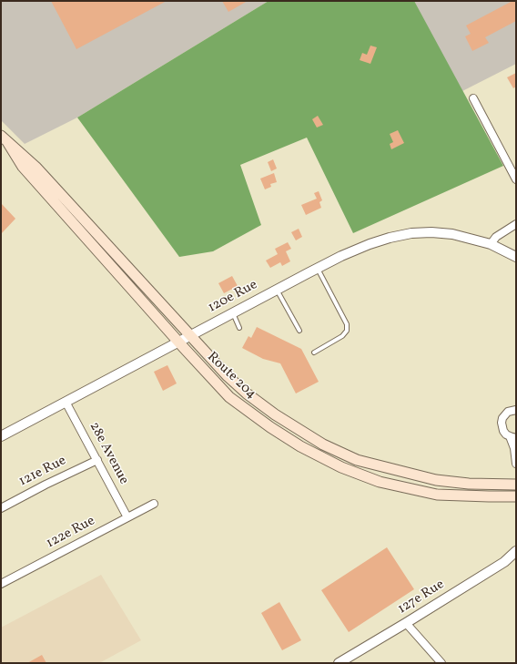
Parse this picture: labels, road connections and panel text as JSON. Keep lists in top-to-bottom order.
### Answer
{
  "streets": {
    "main road": ["Route 204"],
    "street": [
      "120e Rue",
      "28e Avenue",
      "121e Rue",
      "122e Rue",
      "127e Rue"
    ]
  },
  "crossings": [
    ["120e Rue", "Route 204"],
    ["120e Rue", "28e Avenue"],
    ["28e Avenue", "121e Rue"],
    ["28e Avenue", "122e Rue"]
  ]
}
